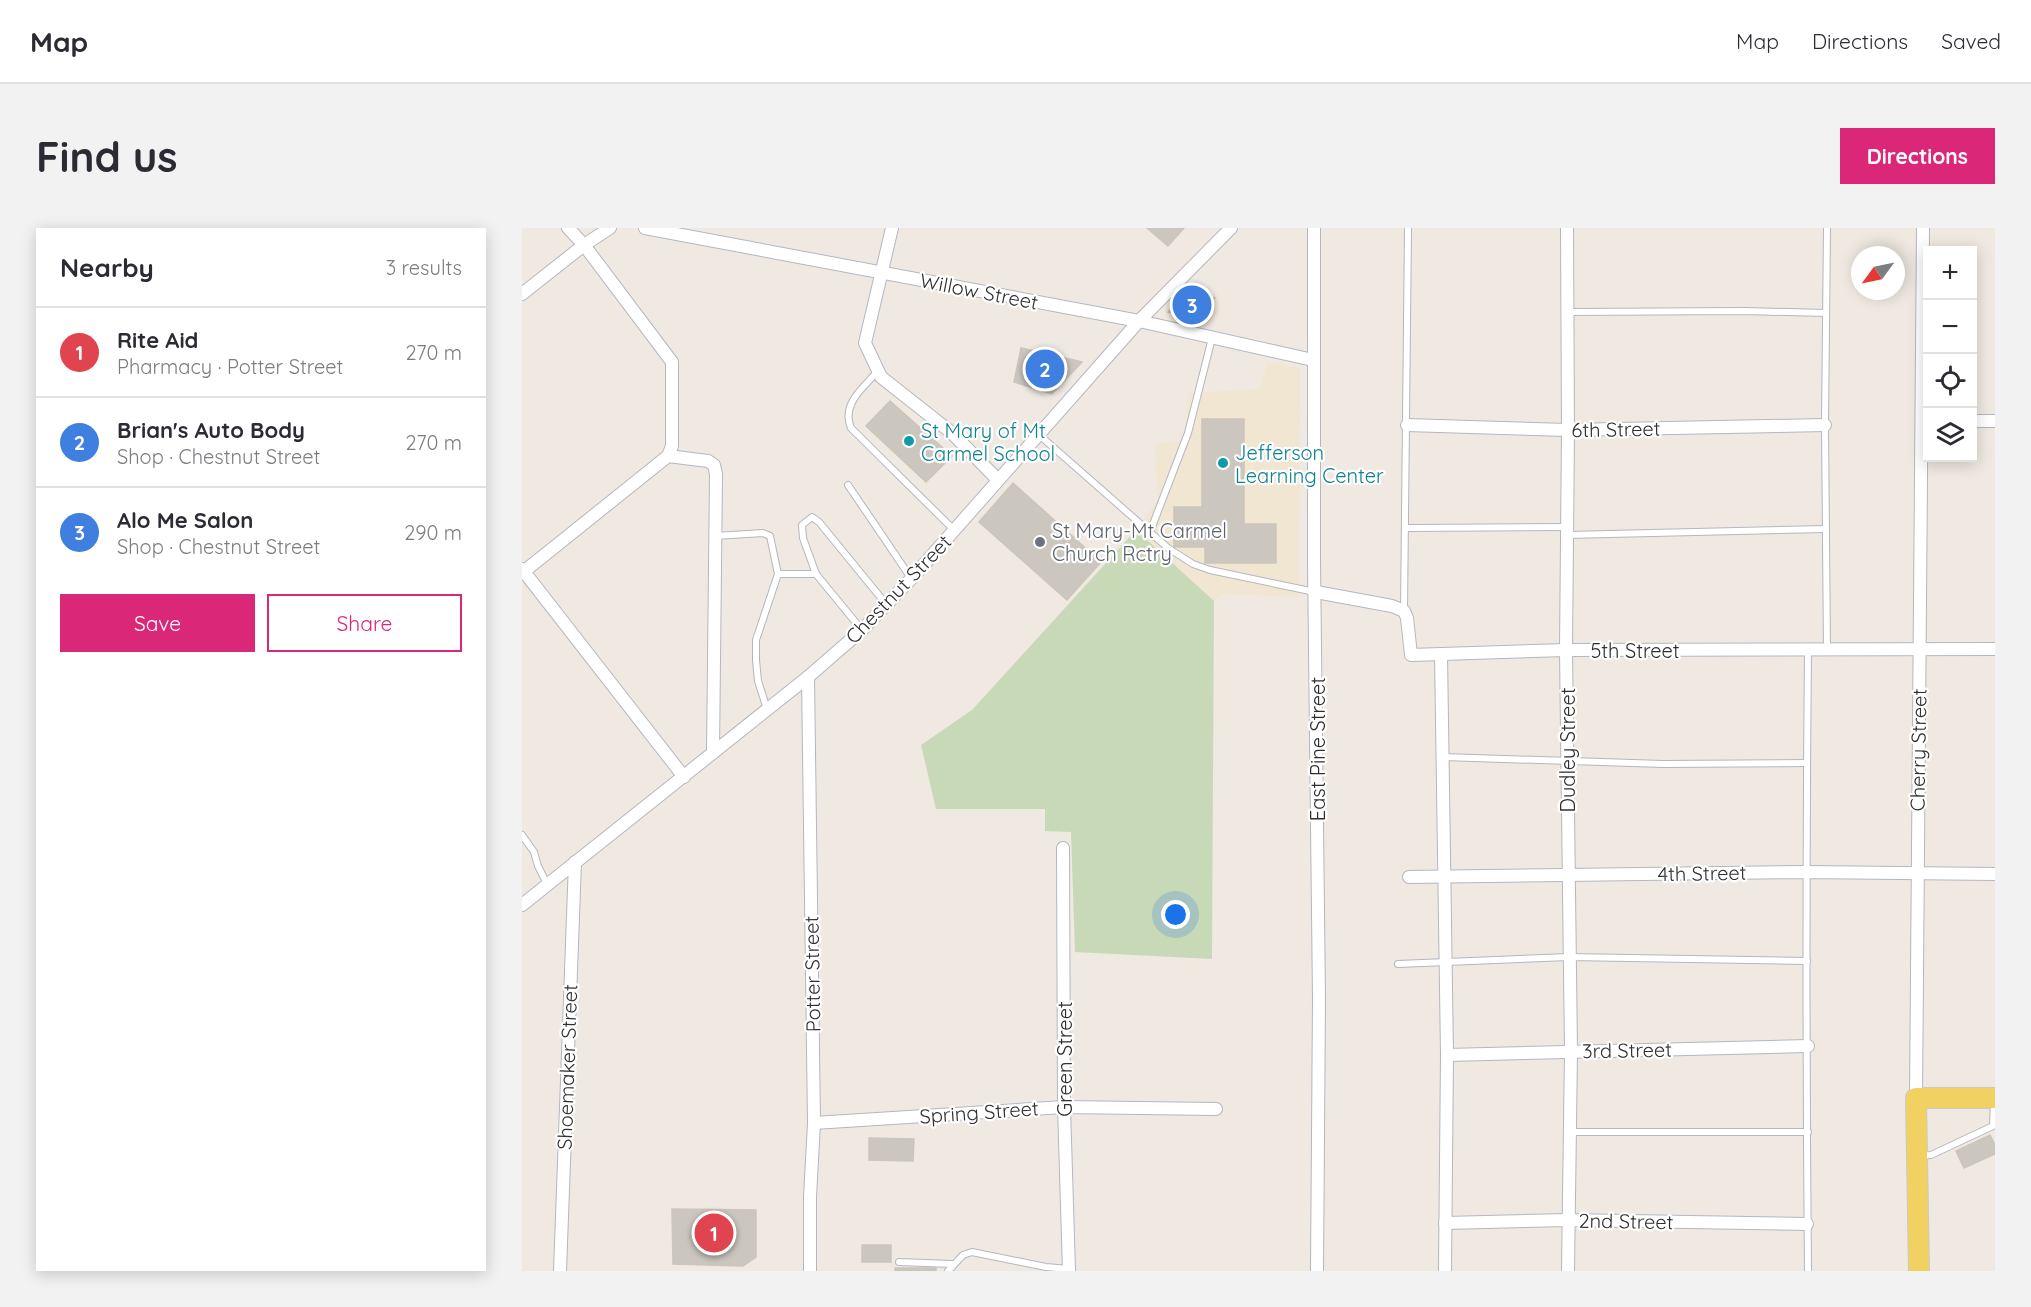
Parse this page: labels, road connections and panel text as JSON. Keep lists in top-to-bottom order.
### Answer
{
  "streets": {
    "main road": ["Cherry Street"],
    "street": [
      "Willow Street",
      "6th Street",
      "Chestnut Street",
      "5th Street",
      "East Pine Street",
      "Dudley Street",
      "4th Street",
      "Potter Street",
      "3rd Street",
      "Green Street",
      "Shoemaker Street",
      "Spring Street",
      "2nd Street"
    ]
  },
  "crossings": [
    ["Willow Street", "Chestnut Street"],
    ["Willow Street", "East Pine Street"],
    ["6th Street", "Dudley Street"],
    ["Chestnut Street", "Potter Street"],
    ["Chestnut Street", "Shoemaker Street"],
    ["5th Street", "Dudley Street"],
    ["5th Street", "Cherry Street"],
    ["Dudley Street", "4th Street"],
    ["Dudley Street", "3rd Street"],
    ["Dudley Street", "2nd Street"],
    ["Cherry Street", "4th Street"],
    ["Potter Street", "Spring Street"],
    ["Green Street", "Spring Street"]
  ],
  "places": ["St Mary of Mt Carmel School", "Jefferson Learning Center", "St Mary-Mt Carmel Church Rctry"],
  "north": "bottom left",
  "page": {
    "header": "Map",
    "nav": ["Map", "Directions", "Saved"],
    "buttons": [
      "Directions",
      ["Save", "Share"]
    ],
    "title": "Find us",
    "heading": ["Nearby", "3 results"],
    "map_buttons": ["+", "−"],
    "pins": ["3", "2", "1"],
    "list": [
      {
        "mark": "1",
        "name": "Rite Aid",
        "note": "Pharmacy · Potter Street",
        "value": "270 m"
      },
      {
        "mark": "2",
        "name": "Brian's Auto Body",
        "note": "Shop · Chestnut Street",
        "value": "270 m"
      },
      {
        "mark": "3",
        "name": "Alo Me Salon",
        "note": "Shop · Chestnut Street",
        "value": "290 m"
      }
    ]
  }
}
